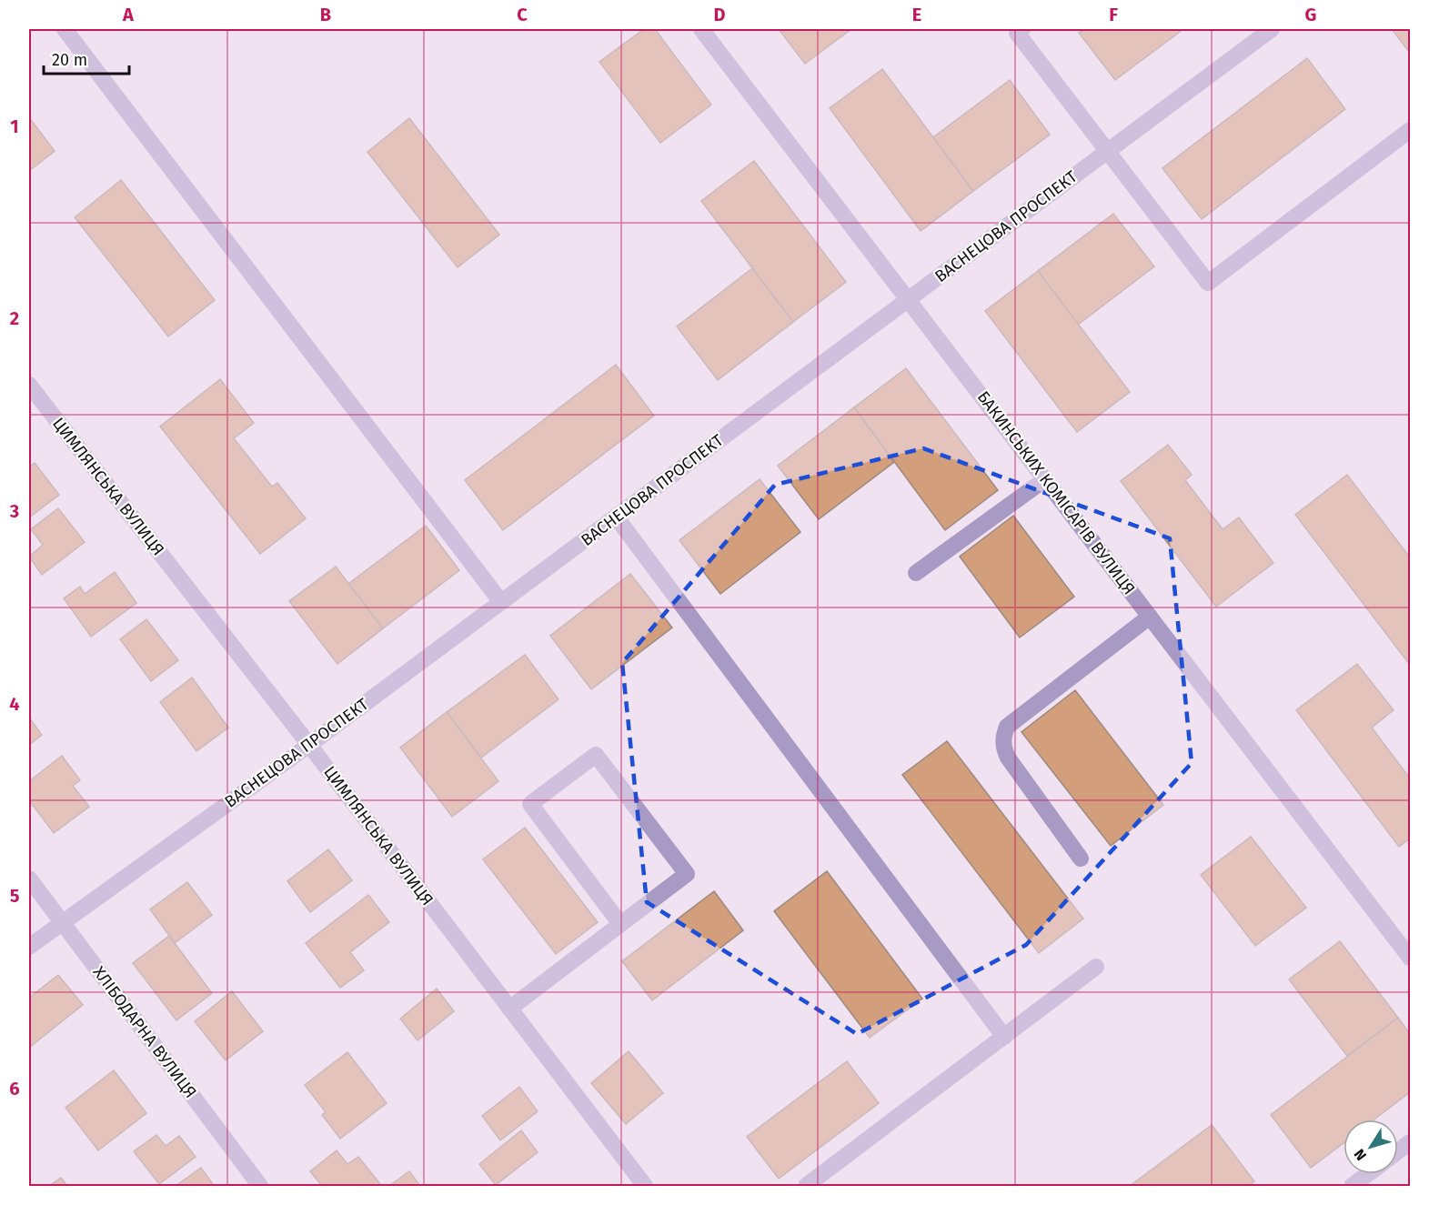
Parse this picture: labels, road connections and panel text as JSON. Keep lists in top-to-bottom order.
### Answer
{
  "streets": {
    "street": [
      "ВАСНЕЦОВА ПРОСПЕКТ",
      "ЦИМЛЯНСЬКА ВУЛИЦЯ",
      "БАКИНСЬКИХ КОМІСАРІВ ВУЛИЦЯ",
      "ХЛІБОДАРНА ВУЛИЦЯ"
    ]
  },
  "crossings": [
    ["ВАСНЕЦОВА ПРОСПЕКТ", "ЦИМЛЯНСЬКА ВУЛИЦЯ"],
    ["ВАСНЕЦОВА ПРОСПЕКТ", "БАКИНСЬКИХ КОМІСАРІВ ВУЛИЦЯ"],
    ["ВАСНЕЦОВА ПРОСПЕКТ", "ХЛІБОДАРНА ВУЛИЦЯ"]
  ],
  "scale_bar": "20 m",
  "north": "bottom left",
  "grid": {
    "columns": [
      "A",
      "B",
      "C",
      "D",
      "E",
      "F",
      "G"
    ],
    "rows": [
      "1",
      "2",
      "3",
      "4",
      "5",
      "6"
    ]
  }
}
